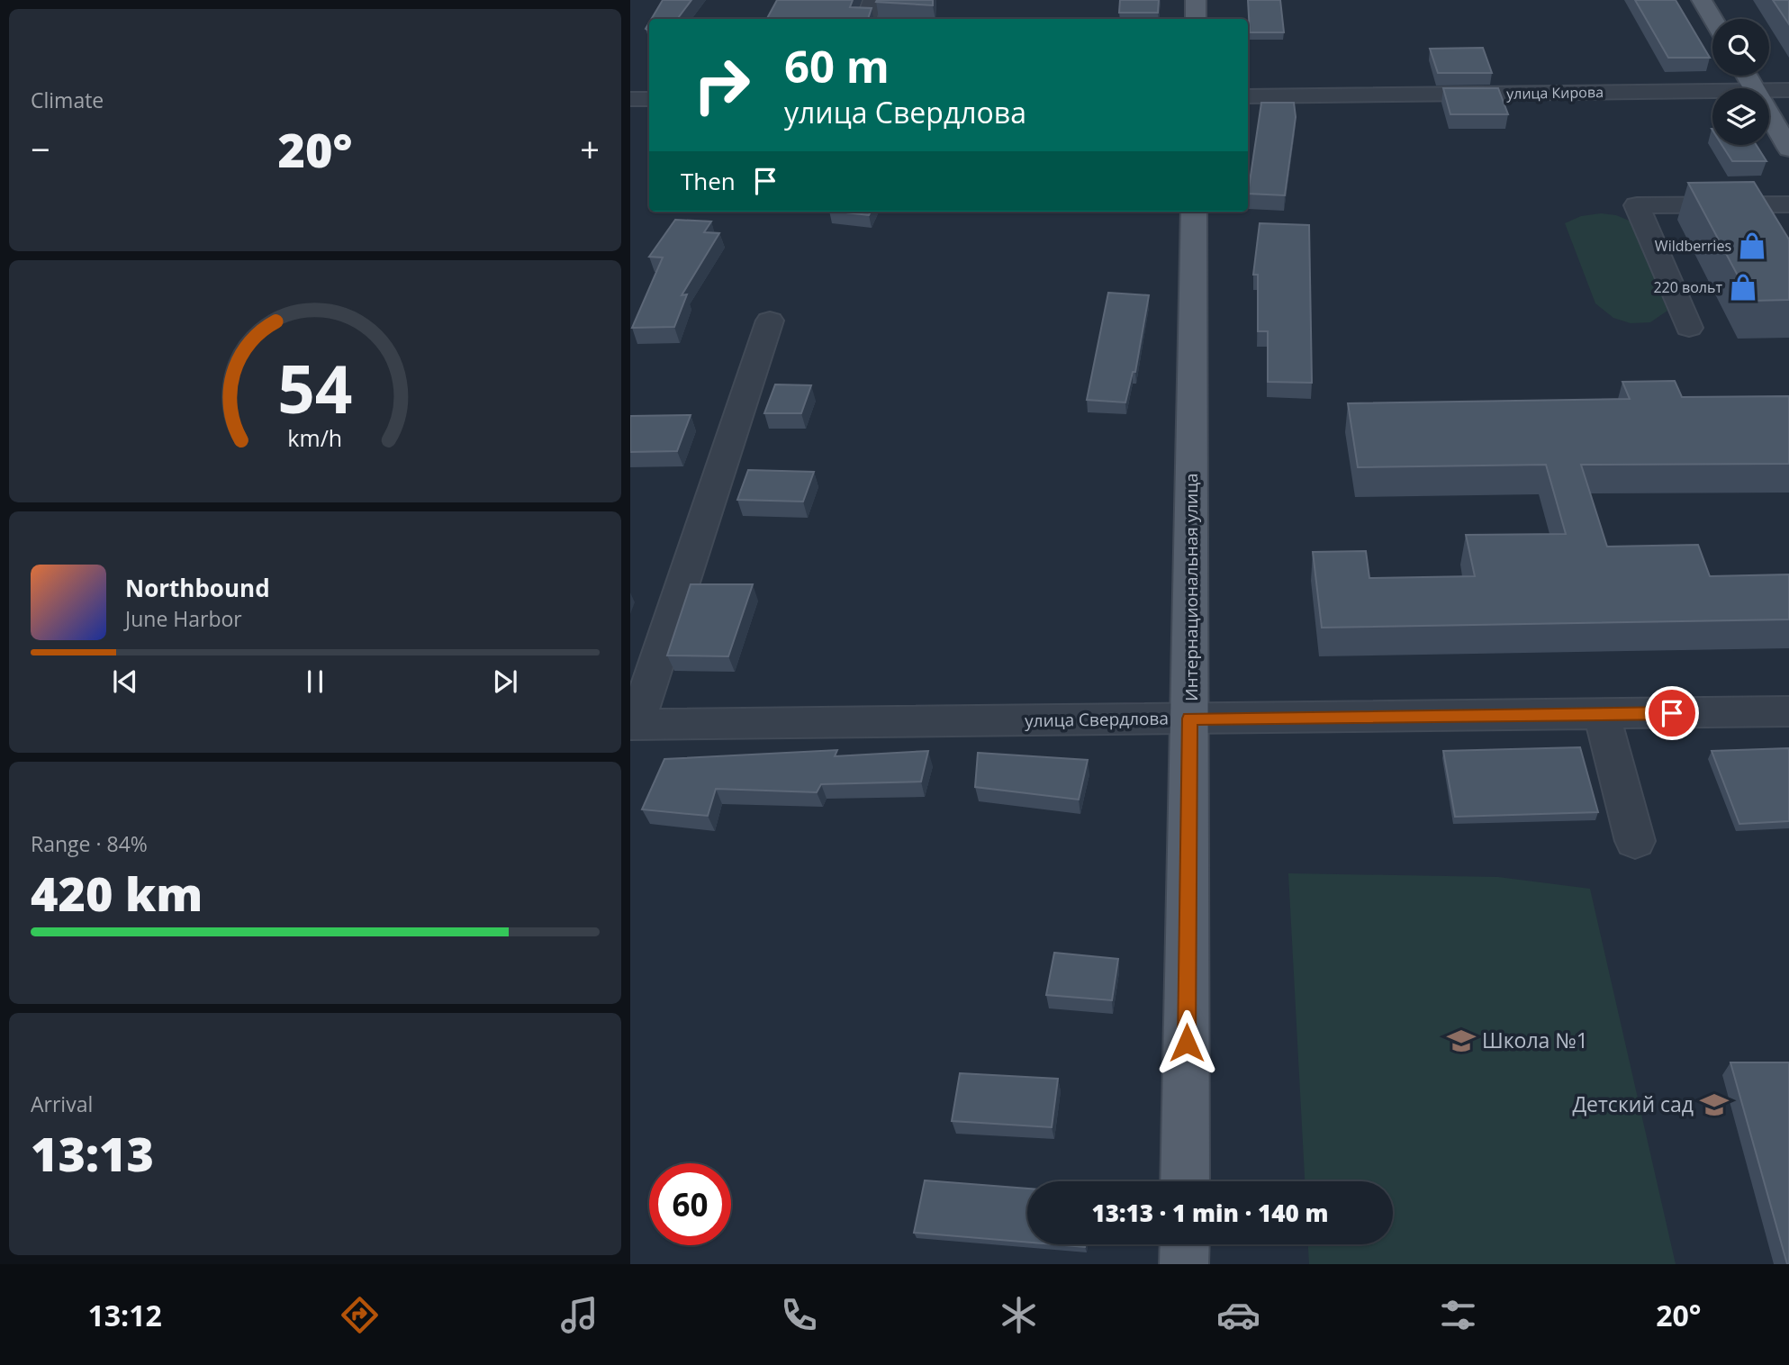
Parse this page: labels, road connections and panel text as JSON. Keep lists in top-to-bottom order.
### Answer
{
  "streets": {
    "main road": ["Интернациональная улица"],
    "street": ["улица Кирова", "улица Свердлова"]
  },
  "crossings": [
    ["Интернациональная улица", "улица Свердлова"]
  ],
  "places": {
    "shop": ["Wildberries", "220 вольт"],
    "school or university": ["Школа №1", "Детский сад"]
  },
  "page": {
    "tile": [
      "Climate",
      ["Range · 84%", "420 km"],
      ["Arrival", "13:13"]
    ],
    "turn": ["60 m", "улица Свердлова"],
    "heat": ["−", "20°", "+"],
    "then": "Then",
    "song": ["Northbound", "June Harbor"],
    "limit": "60",
    "trip": "13:13 · 1 min · 140 m",
    "tabs": ["13:12", "20°"],
    "gauge": ["54", "km/h"]
  }
}
